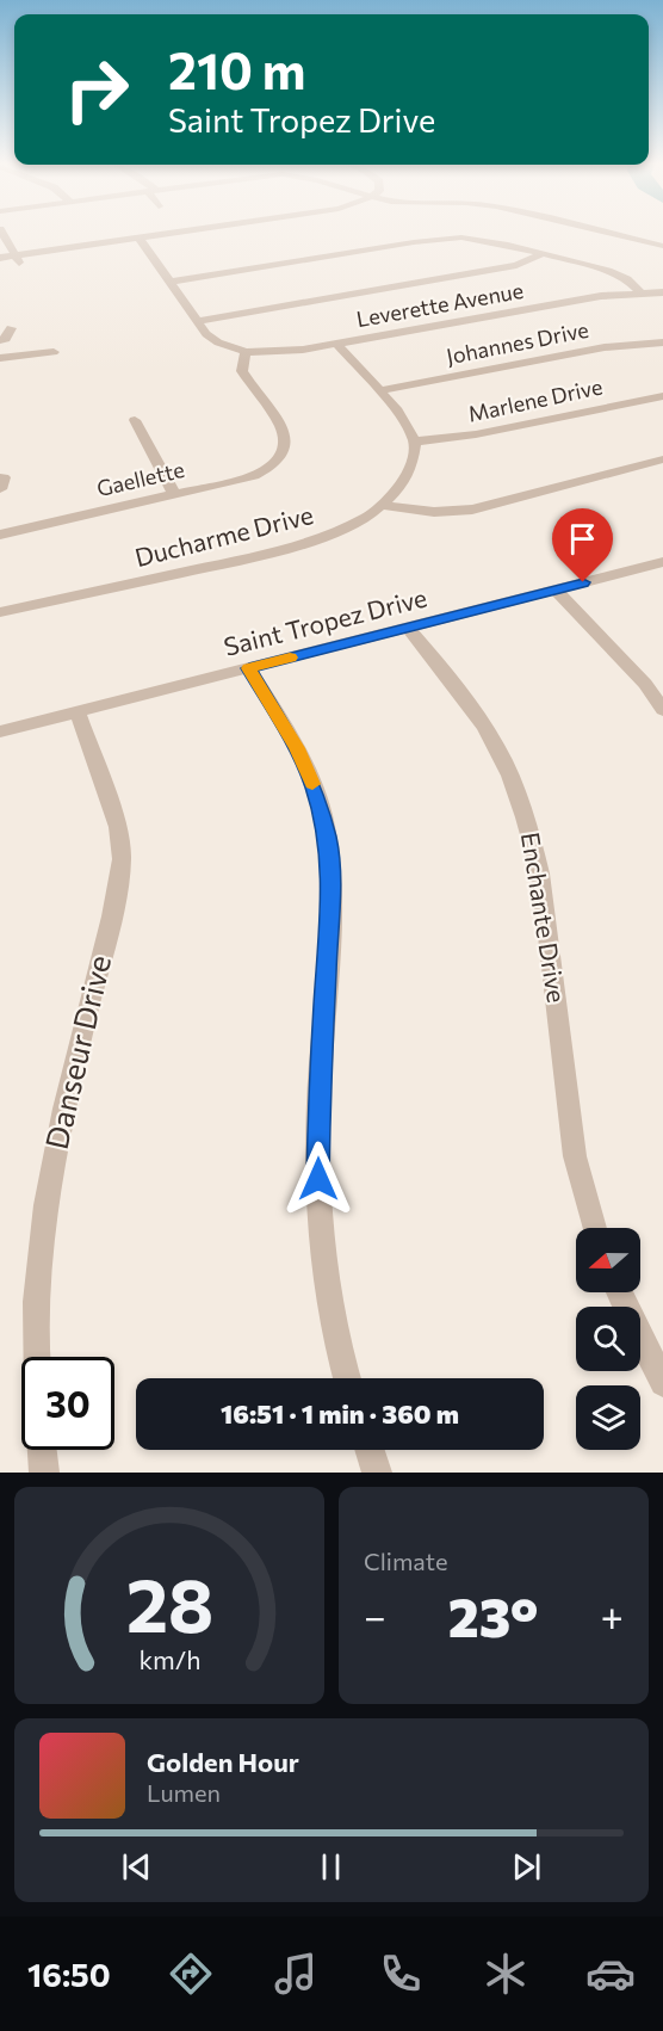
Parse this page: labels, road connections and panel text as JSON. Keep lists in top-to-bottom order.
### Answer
{
  "streets": {
    "street": [
      "Leverette Avenue",
      "Johannes Drive",
      "Marlene Drive",
      "Gaellette",
      "Ducharme Drive",
      "Saint Tropez Drive",
      "Enchante Drive",
      "Danseur Drive"
    ]
  },
  "crossings": [
    ["Leverette Avenue", "Gaellette"],
    ["Marlene Drive", "Ducharme Drive"],
    ["Saint Tropez Drive", "Enchante Drive"],
    ["Saint Tropez Drive", "Danseur Drive"]
  ],
  "north": "left",
  "page": {
    "turn": ["210 m", "Saint Tropez Drive"],
    "limit": "30",
    "trip": "16:51 · 1 min · 360 m",
    "tile": "Climate",
    "heat": ["−", "23°", "+"],
    "song": ["Golden Hour", "Lumen"],
    "tabs": "16:50",
    "gauge": ["28", "km/h"]
  }
}
